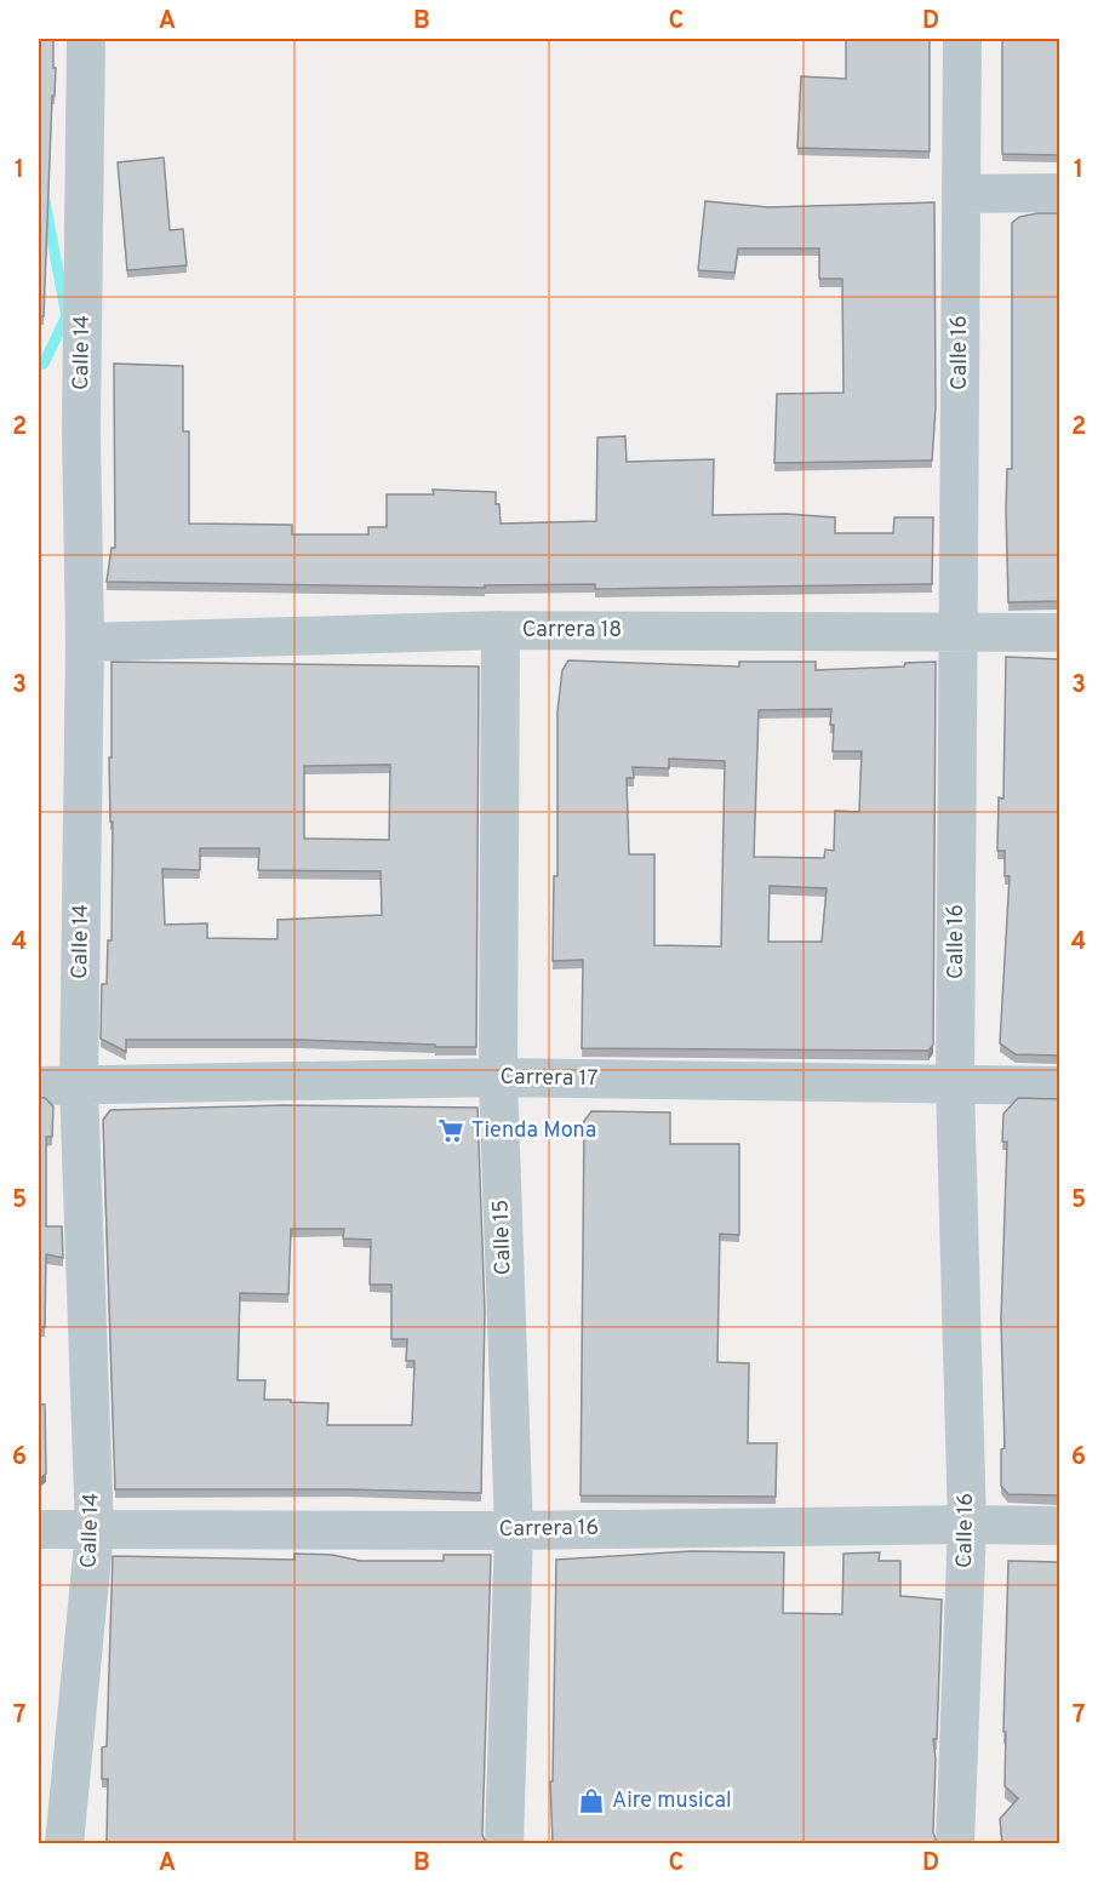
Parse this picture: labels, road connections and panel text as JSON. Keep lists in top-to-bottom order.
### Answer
{
  "streets": {
    "street": [
      "Calle 14",
      "Calle 16",
      "Carrera 18",
      "Carrera 17",
      "Calle 15",
      "Carrera 16"
    ]
  },
  "crossings": [
    ["Calle 14", "Carrera 18"],
    ["Calle 14", "Carrera 17"],
    ["Calle 14", "Carrera 16"],
    ["Calle 16", "Carrera 18"],
    ["Calle 16", "Carrera 17"],
    ["Calle 16", "Carrera 16"],
    ["Carrera 18", "Calle 15"],
    ["Carrera 17", "Calle 15"],
    ["Calle 15", "Carrera 16"]
  ],
  "places": {
    "supermarket": ["Tienda Mona"],
    "shop": ["Aire musical"]
  },
  "grid": {
    "columns": [
      "A",
      "B",
      "C",
      "D"
    ],
    "rows": [
      "1",
      "2",
      "3",
      "4",
      "5",
      "6",
      "7"
    ]
  }
}
